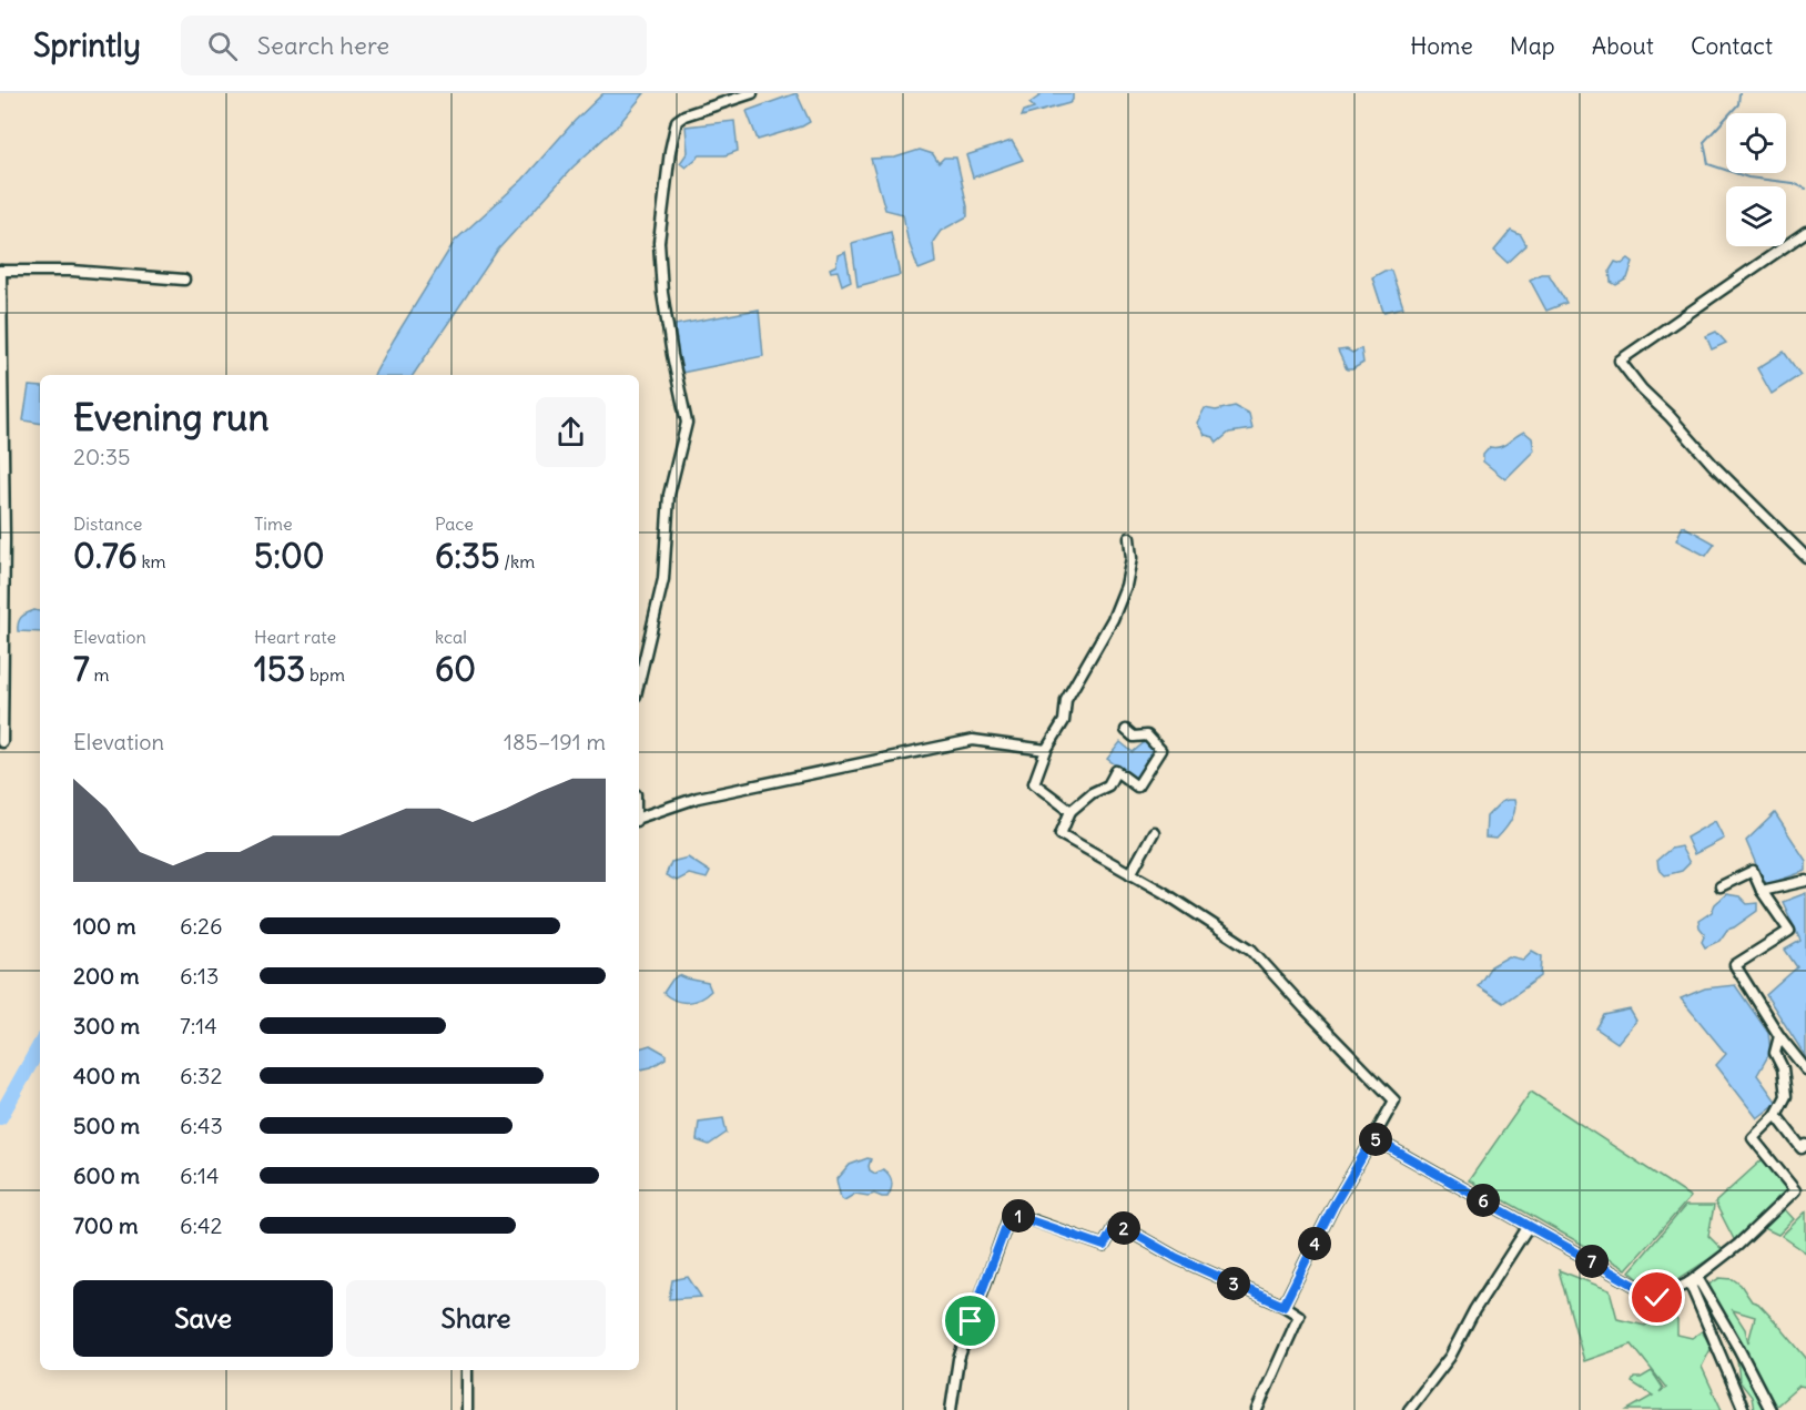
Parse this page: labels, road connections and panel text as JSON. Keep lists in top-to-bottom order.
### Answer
{
  "page": {
    "header": "Sprintly",
    "search": "Search here",
    "nav": [
      "Home",
      "Map",
      "About",
      "Contact"
    ],
    "heading": ["Evening run", "20:35"],
    "stats": [
      ["Distance", "0.76 km"],
      ["Time", "5:00"],
      ["Pace", "6:35 /km"],
      ["Elevation", "7 m"],
      ["Heart rate", "153 bpm"],
      ["kcal", "60"]
    ],
    "chart": ["Elevation", "185–191 m"],
    "list": [
      {
        "name": "100 m",
        "note": "6:26"
      },
      {
        "name": "200 m",
        "note": "6:13"
      },
      {
        "name": "300 m",
        "note": "7:14"
      },
      {
        "name": "400 m",
        "note": "6:32"
      },
      {
        "name": "500 m",
        "note": "6:43"
      },
      {
        "name": "600 m",
        "note": "6:14"
      },
      {
        "name": "700 m",
        "note": "6:42"
      }
    ],
    "pins": [
      "5",
      "6",
      "1",
      "2",
      "4",
      "7",
      "3"
    ],
    "buttons": ["Save", "Share"]
  }
}
